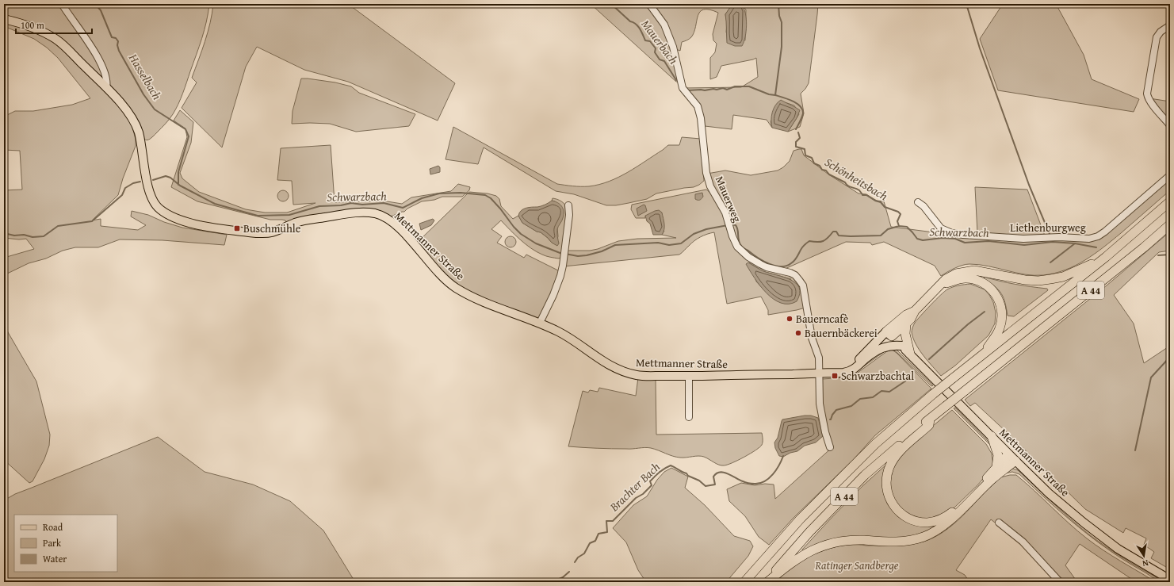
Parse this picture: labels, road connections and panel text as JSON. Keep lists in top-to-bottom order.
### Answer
{
  "streets": {
    "highway": ["A 44"],
    "main road": ["Mettmanner Straße"],
    "street": ["Mauerweg", "Liethenburgweg"]
  },
  "crossings": [
    ["Mauerweg", "Mettmanner Straße"]
  ],
  "water": [
    "Mauerbach",
    "Hasselbach",
    "Schönheitsbach",
    "Schwarzbach",
    "Brachter Bach"
  ],
  "parks": ["Ratinger Sandberge"],
  "places": {
    "transit": ["Buschmühle", "Schwarzbachtal"],
    "other": ["Bauerncafè", "Bauernbäckerei"]
  },
  "legend": ["Road", "Park", "Water"],
  "scale_bar": "100 m",
  "north": "bottom"
}
